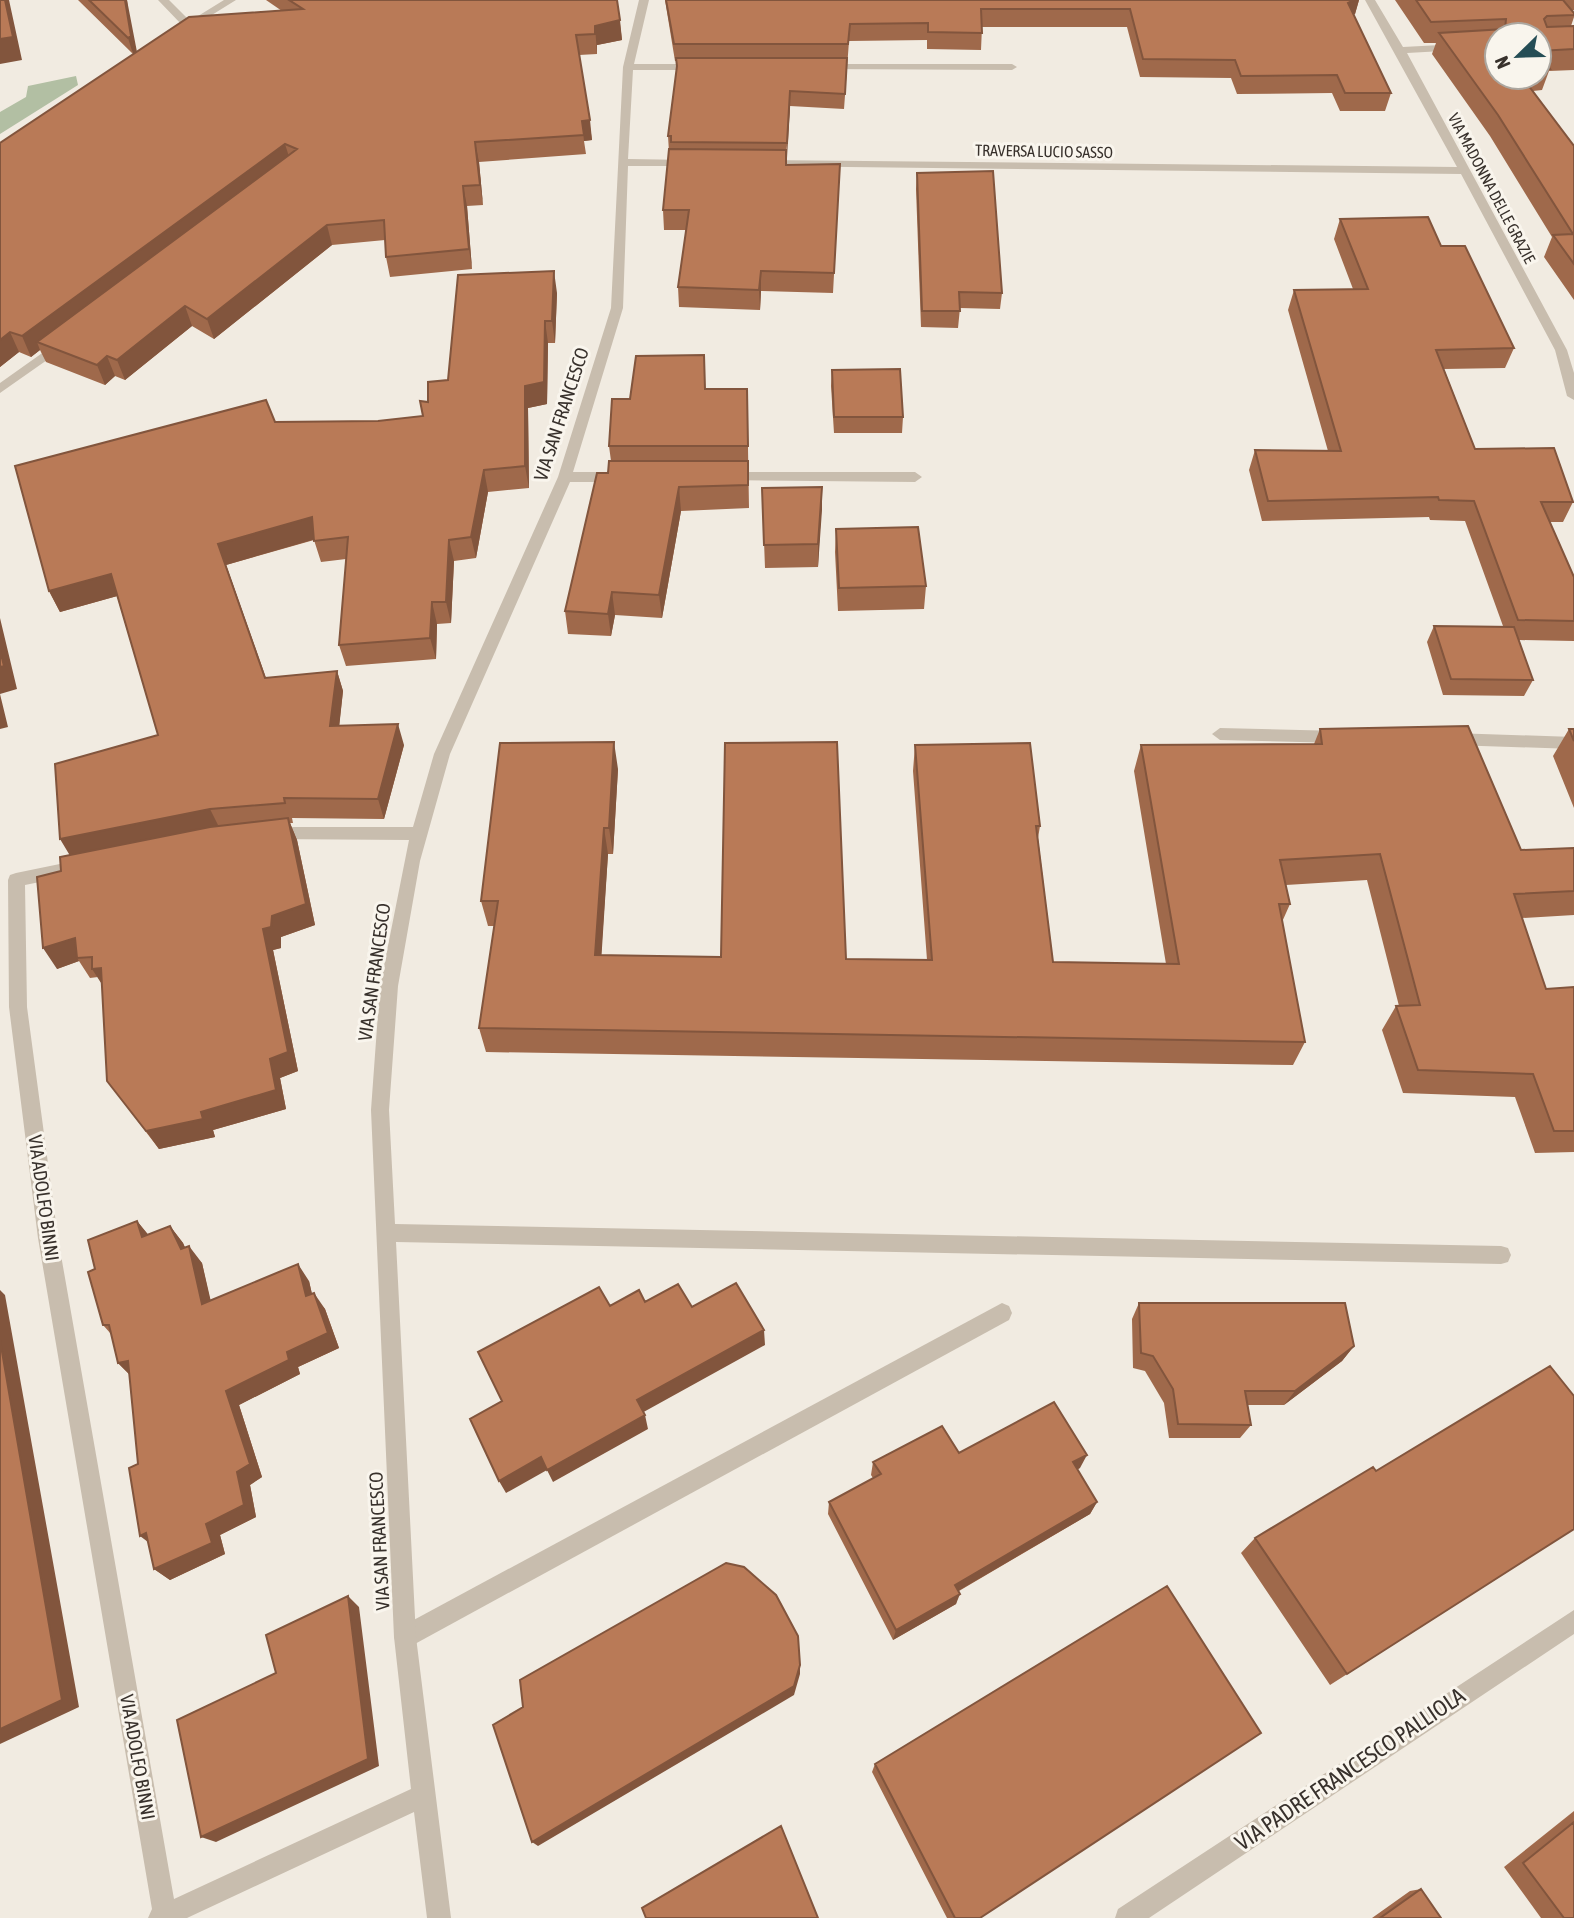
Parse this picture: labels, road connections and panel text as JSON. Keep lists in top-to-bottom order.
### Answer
{
  "streets": {
    "street": [
      "TRAVERSA LUCIO SASSO",
      "VIA MADONNA DELLE GRAZIE",
      "VIA SAN FRANCESCO",
      "VIA ADOLFO BINNI",
      "VIA PADRE FRANCESCO PALLIOLA"
    ]
  },
  "crossings": [
    ["TRAVERSA LUCIO SASSO", "VIA MADONNA DELLE GRAZIE"]
  ],
  "north": "bottom left"
}
